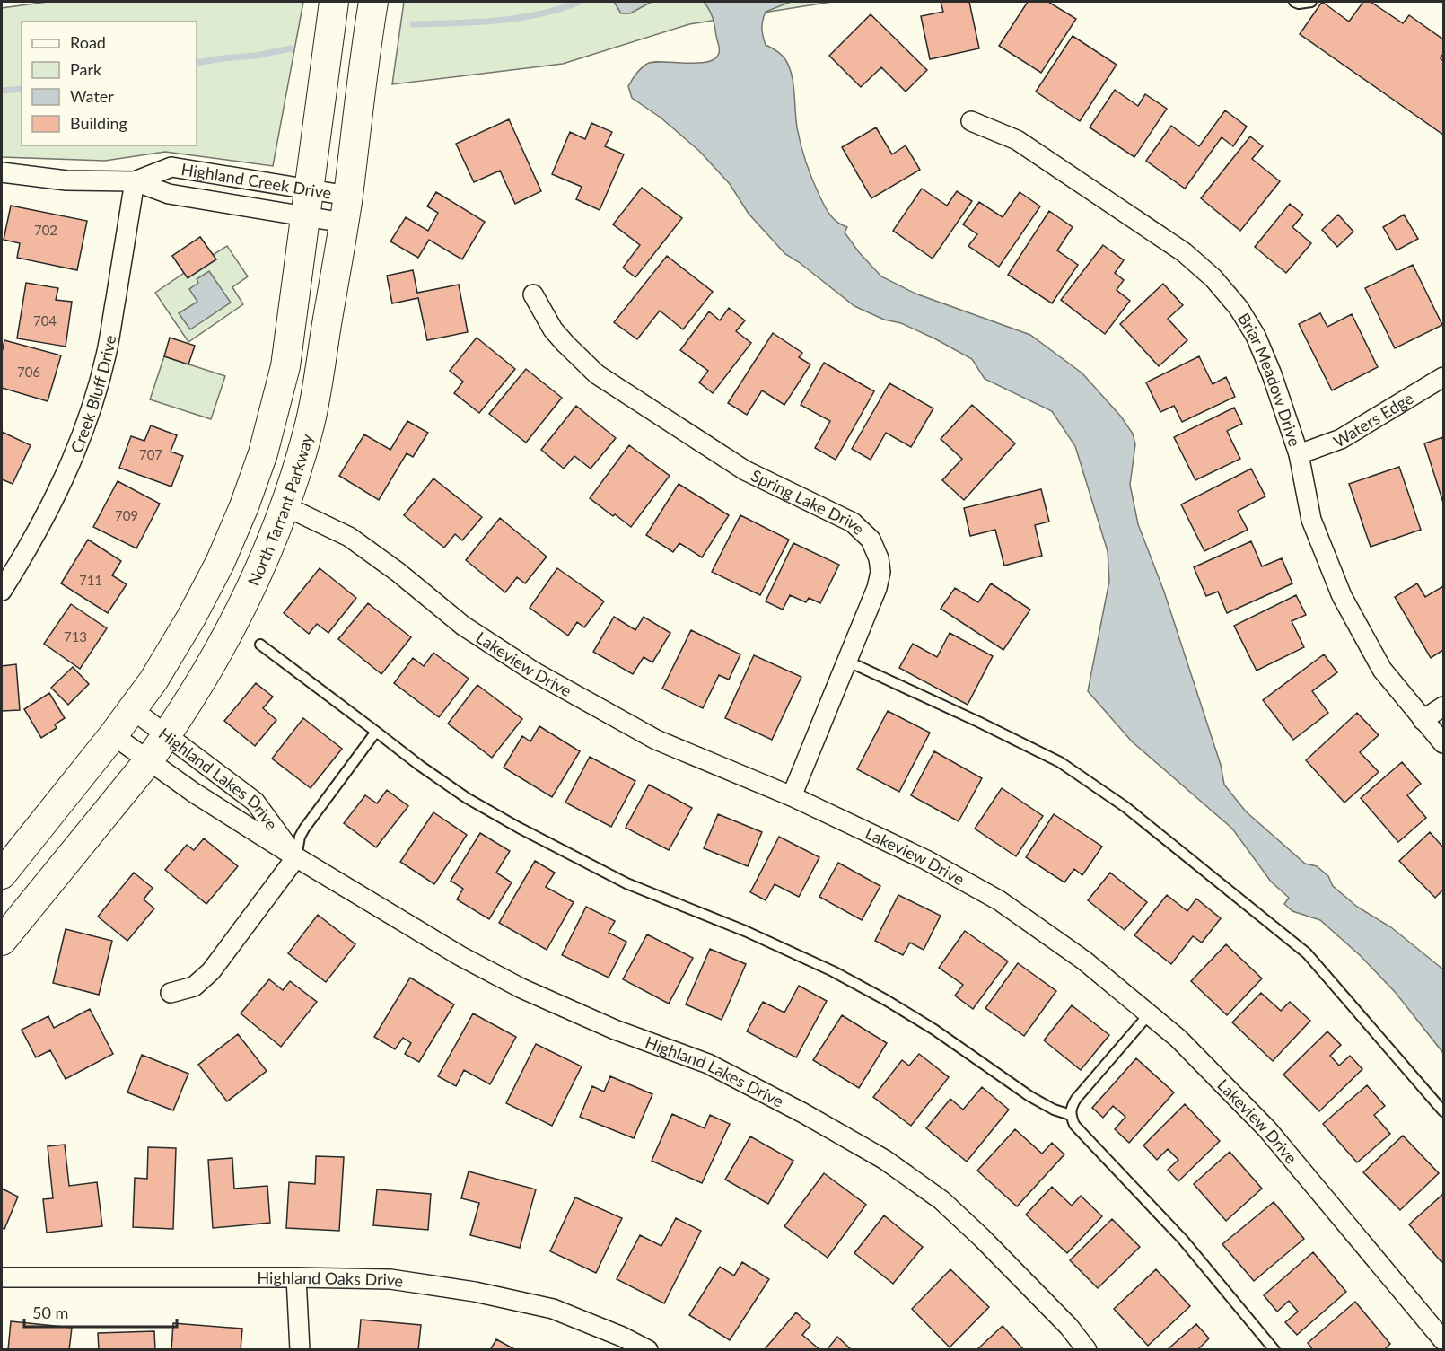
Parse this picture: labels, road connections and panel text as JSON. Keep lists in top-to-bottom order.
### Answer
{
  "streets": {
    "main road": ["North Tarrant Parkway"],
    "street": [
      "Highland Creek Drive",
      "Briar Meadow Drive",
      "Creek Bluff Drive",
      "Waters Edge",
      "Spring Lake Drive",
      "Lakeview Drive",
      "Highland Lakes Drive",
      "Highland Oaks Drive"
    ]
  },
  "crossings": [
    ["Highland Creek Drive", "Creek Bluff Drive"],
    ["Highland Creek Drive", "North Tarrant Parkway"],
    ["Briar Meadow Drive", "Waters Edge"],
    ["Spring Lake Drive", "Lakeview Drive"],
    ["North Tarrant Parkway", "Lakeview Drive"],
    ["North Tarrant Parkway", "Highland Lakes Drive"]
  ],
  "house_numbers": [
    "702",
    "704",
    "706",
    "707",
    "709",
    "711",
    "713"
  ],
  "legend": [
    "Road",
    "Park",
    "Water",
    "Building"
  ],
  "scale_bar": "50 m"
}
